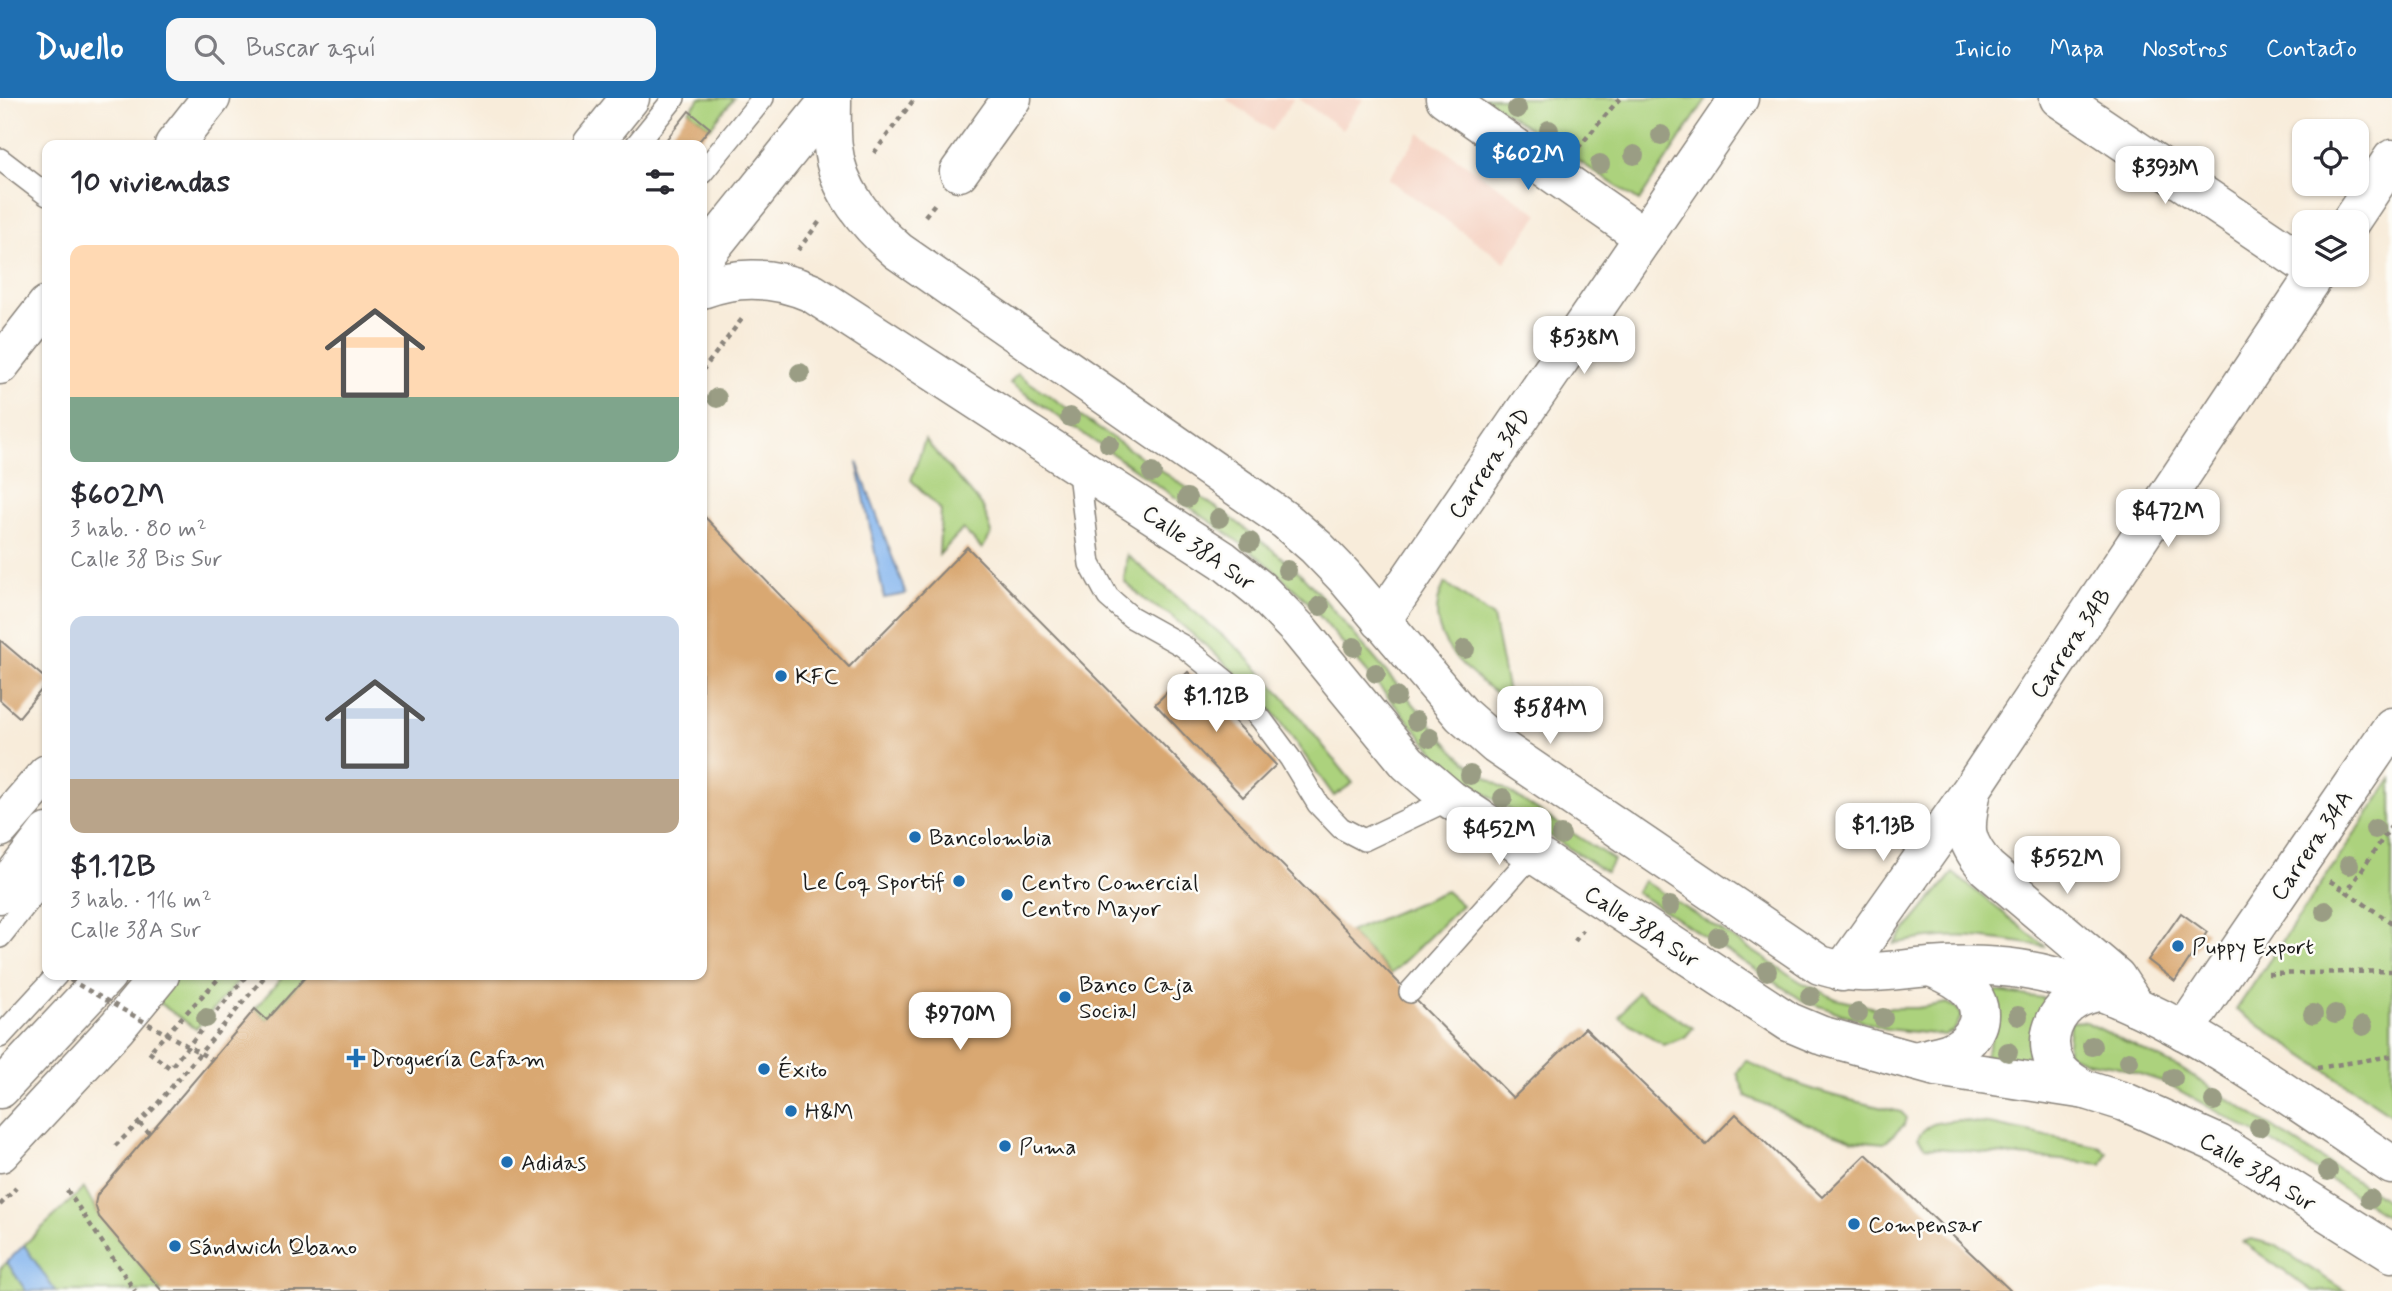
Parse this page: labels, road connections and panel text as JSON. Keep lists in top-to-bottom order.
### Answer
{
  "streets": {
    "main road": [
      "Carrera 34D",
      "Calle 38A Sur",
      "Carrera 34B",
      "Carrera 34A"
    ]
  },
  "places": {
    "other": [
      "KFC",
      "Bancolombia",
      "Le Coq Sportif",
      "Centro Comercial Centro Mayor",
      "Puppy Export",
      "Banco Caja Social",
      "Éxito",
      "H&M",
      "Puma",
      "Adidas",
      "Compensar",
      "Sándwich Qbano"
    ],
    "health": ["Droguería Cafam"]
  },
  "page": {
    "header": "Dwello",
    "search": "Buscar aquí",
    "nav": [
      "Inicio",
      "Mapa",
      "Nosotros",
      "Contacto"
    ],
    "price": [
      "$602M",
      "$393M",
      "$538M",
      "$472M",
      "$1.12B",
      "$584M",
      "$1.13B",
      "$452M",
      "$552M",
      "$970M"
    ],
    "heading": "10 viviendas",
    "list": [
      {
        "name": "$602M",
        "note": "3 hab. · 80 m² · Calle 38 Bis Sur"
      },
      {
        "name": "$1.12B",
        "note": "3 hab. · 116 m² · Calle 38A Sur"
      }
    ]
  }
}
